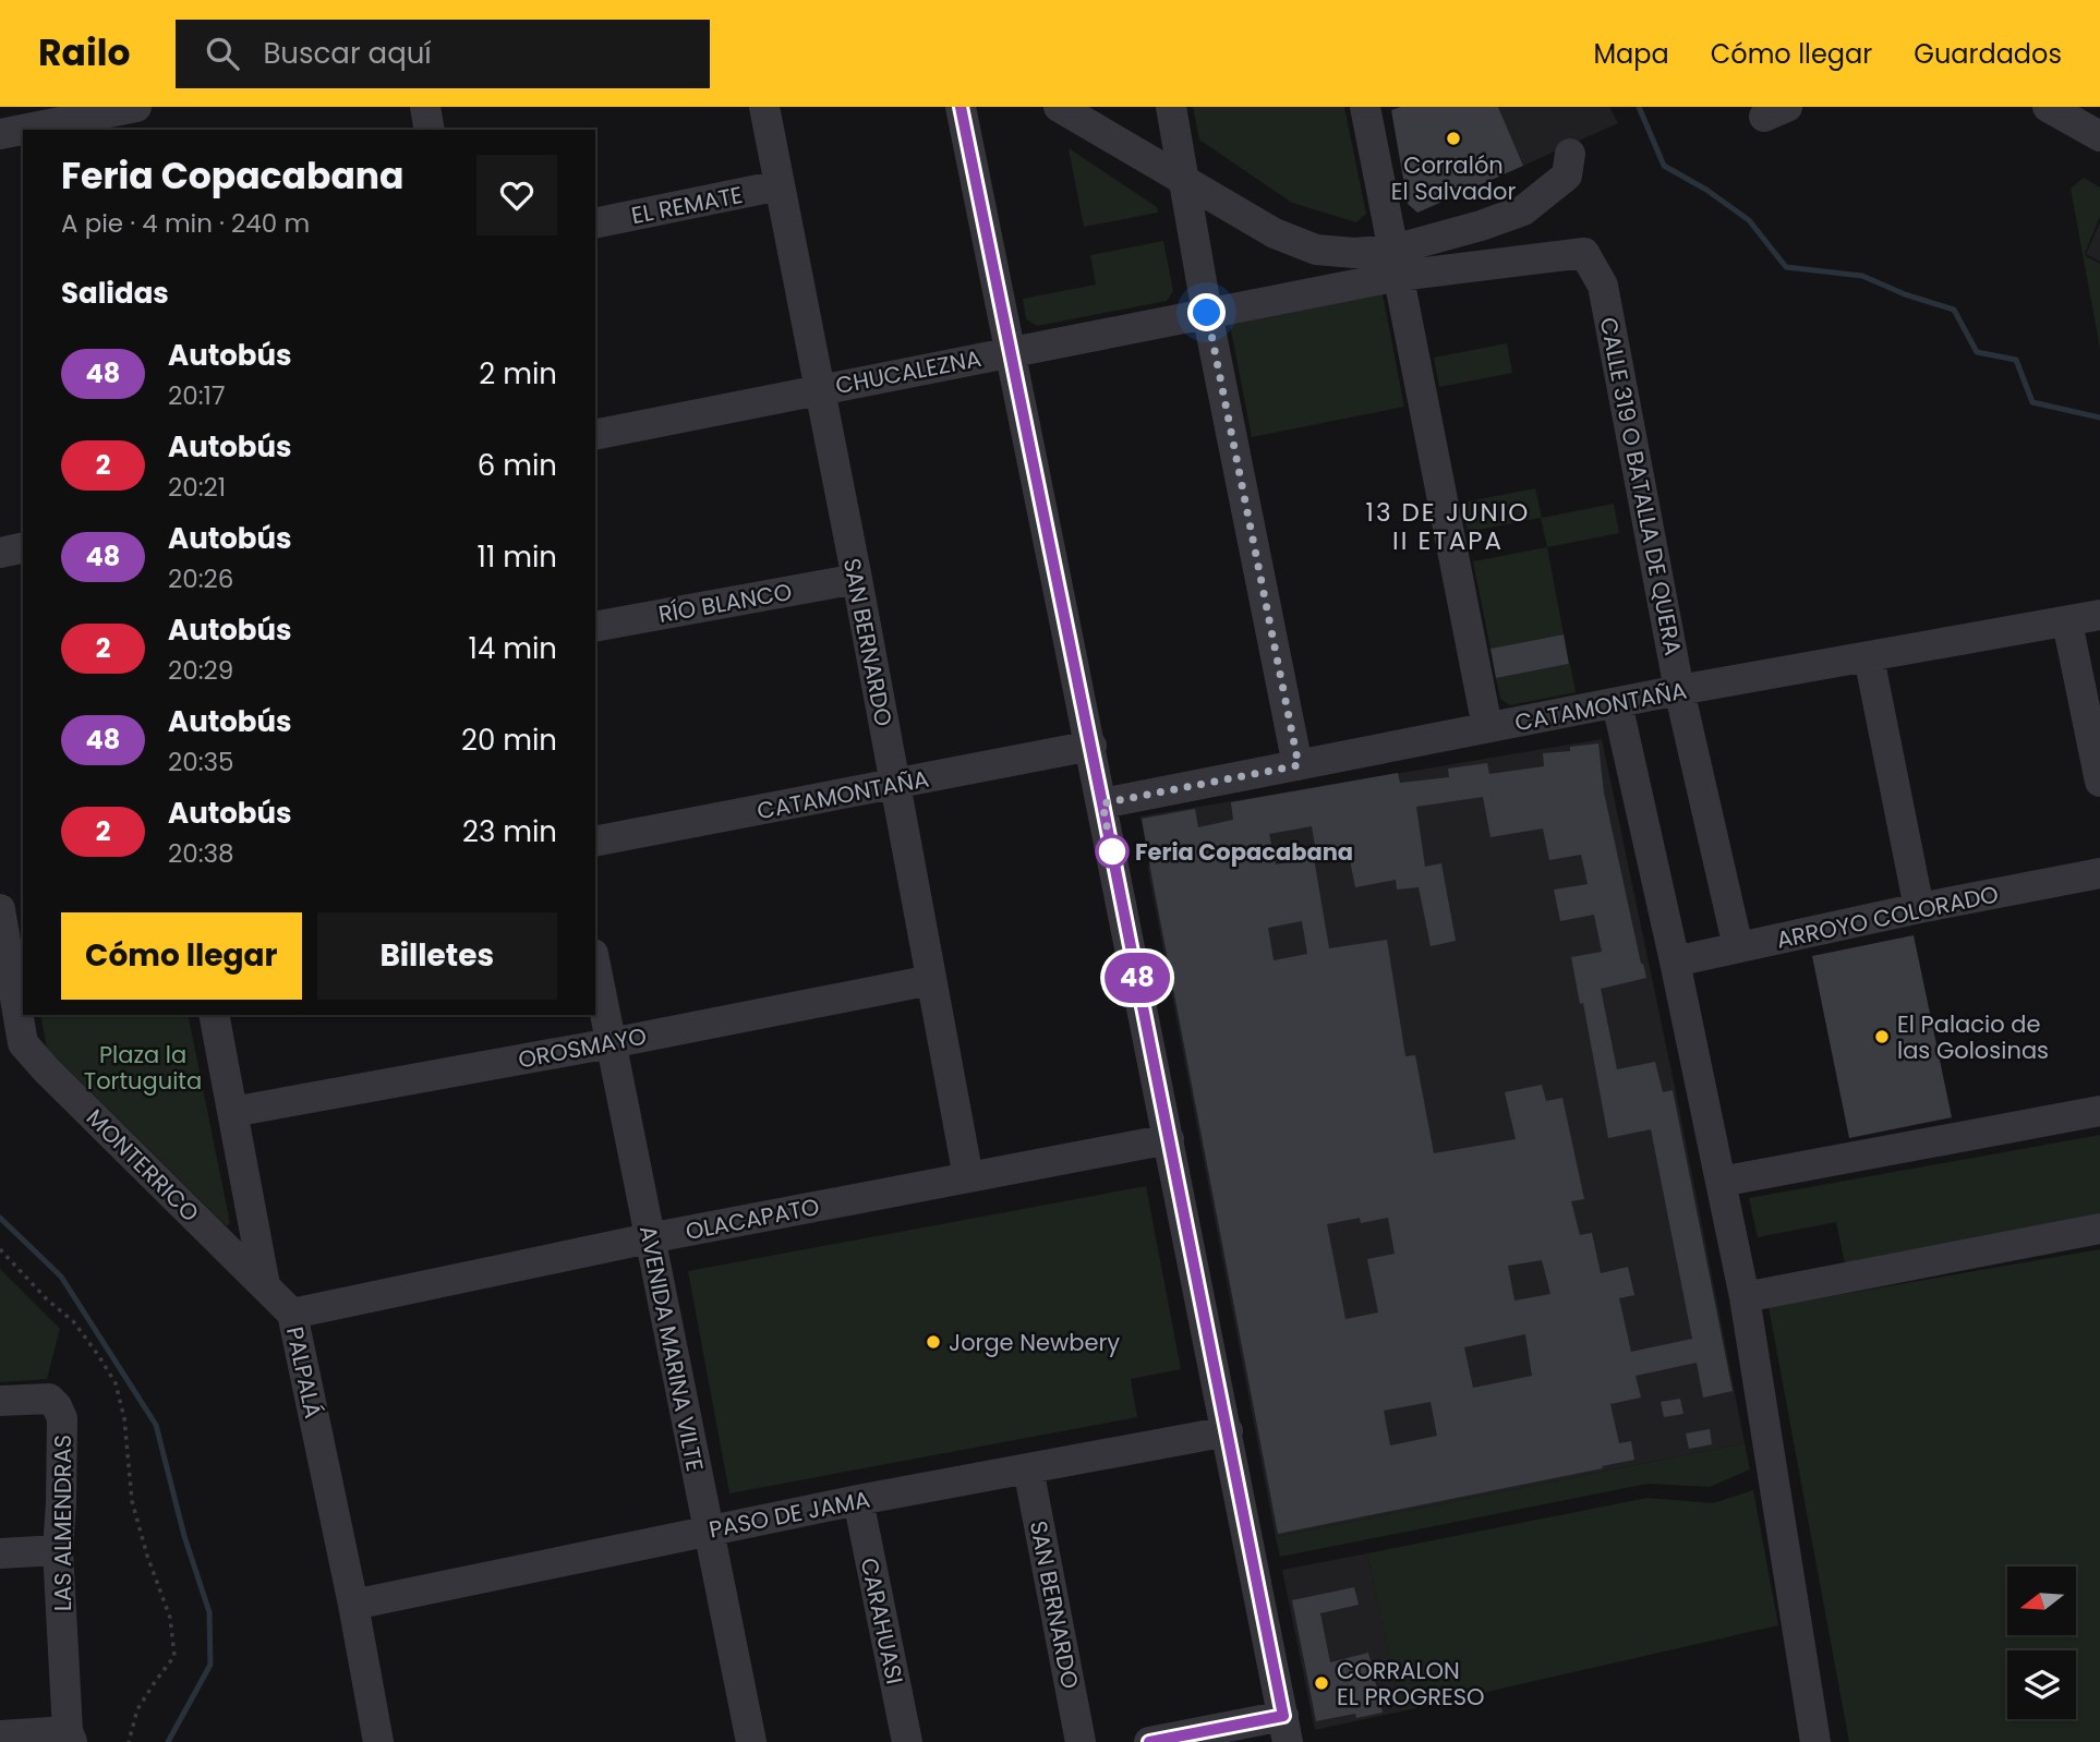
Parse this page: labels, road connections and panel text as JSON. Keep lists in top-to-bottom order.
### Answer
{
  "streets": {
    "street": [
      "EL REMATE",
      "CHUCALEZNA",
      "CALLE 319 O BATALLA DE QUERA",
      "RÍO BLANCO",
      "SAN BERNARDO",
      "CATAMONTAÑA",
      "ARROYO COLORADO",
      "OROSMAYO",
      "MONTERRICO",
      "OLACAPATO",
      "AVENIDA MARINA VILTE",
      "PALPALÁ",
      "PASO DE JAMA",
      "LAS ALMENDRAS",
      "CARAHUASI"
    ]
  },
  "crossings": [
    ["EL REMATE", "SAN BERNARDO"],
    ["CHUCALEZNA", "CALLE 319 O BATALLA DE QUERA"],
    ["CHUCALEZNA", "SAN BERNARDO"],
    ["CALLE 319 O BATALLA DE QUERA", "CATAMONTAÑA"],
    ["CALLE 319 O BATALLA DE QUERA", "ARROYO COLORADO"],
    ["RÍO BLANCO", "SAN BERNARDO"],
    ["SAN BERNARDO", "CATAMONTAÑA"],
    ["SAN BERNARDO", "OROSMAYO"],
    ["SAN BERNARDO", "OLACAPATO"],
    ["SAN BERNARDO", "PASO DE JAMA"],
    ["OROSMAYO", "AVENIDA MARINA VILTE"],
    ["MONTERRICO", "PALPALÁ"],
    ["OLACAPATO", "AVENIDA MARINA VILTE"],
    ["OLACAPATO", "PALPALÁ"],
    ["AVENIDA MARINA VILTE", "PASO DE JAMA"],
    ["PALPALÁ", "PASO DE JAMA"],
    ["PASO DE JAMA", "CARAHUASI"]
  ],
  "districts": ["13 DE JUNIO II ETAPA"],
  "parks": ["Plaza la Tortuguita"],
  "places": [
    "Corralón El Salvador",
    "Feria Copacabana",
    "El Palacio de las Golosinas",
    "Jorge Newbery",
    "CORRALON EL PROGRESO"
  ],
  "lines": ["bus line 48"],
  "north": "left",
  "page": {
    "header": "Railo",
    "search": "Buscar aquí",
    "nav": ["Mapa", "Cómo llegar", "Guardados"],
    "on_map": "48",
    "heading": [
      ["Feria Copacabana", "A pie · 4 min · 240 m"],
      "Salidas"
    ],
    "list": [
      {
        "mark": "48",
        "name": "Autobús",
        "note": "20:17",
        "value": "2 min"
      },
      {
        "mark": "2",
        "name": "Autobús",
        "note": "20:21",
        "value": "6 min"
      },
      {
        "mark": "48",
        "name": "Autobús",
        "note": "20:26",
        "value": "11 min"
      },
      {
        "mark": "2",
        "name": "Autobús",
        "note": "20:29",
        "value": "14 min"
      },
      {
        "mark": "48",
        "name": "Autobús",
        "note": "20:35",
        "value": "20 min"
      },
      {
        "mark": "2",
        "name": "Autobús",
        "note": "20:38",
        "value": "23 min"
      }
    ],
    "buttons": ["Cómo llegar", "Billetes"]
  }
}
